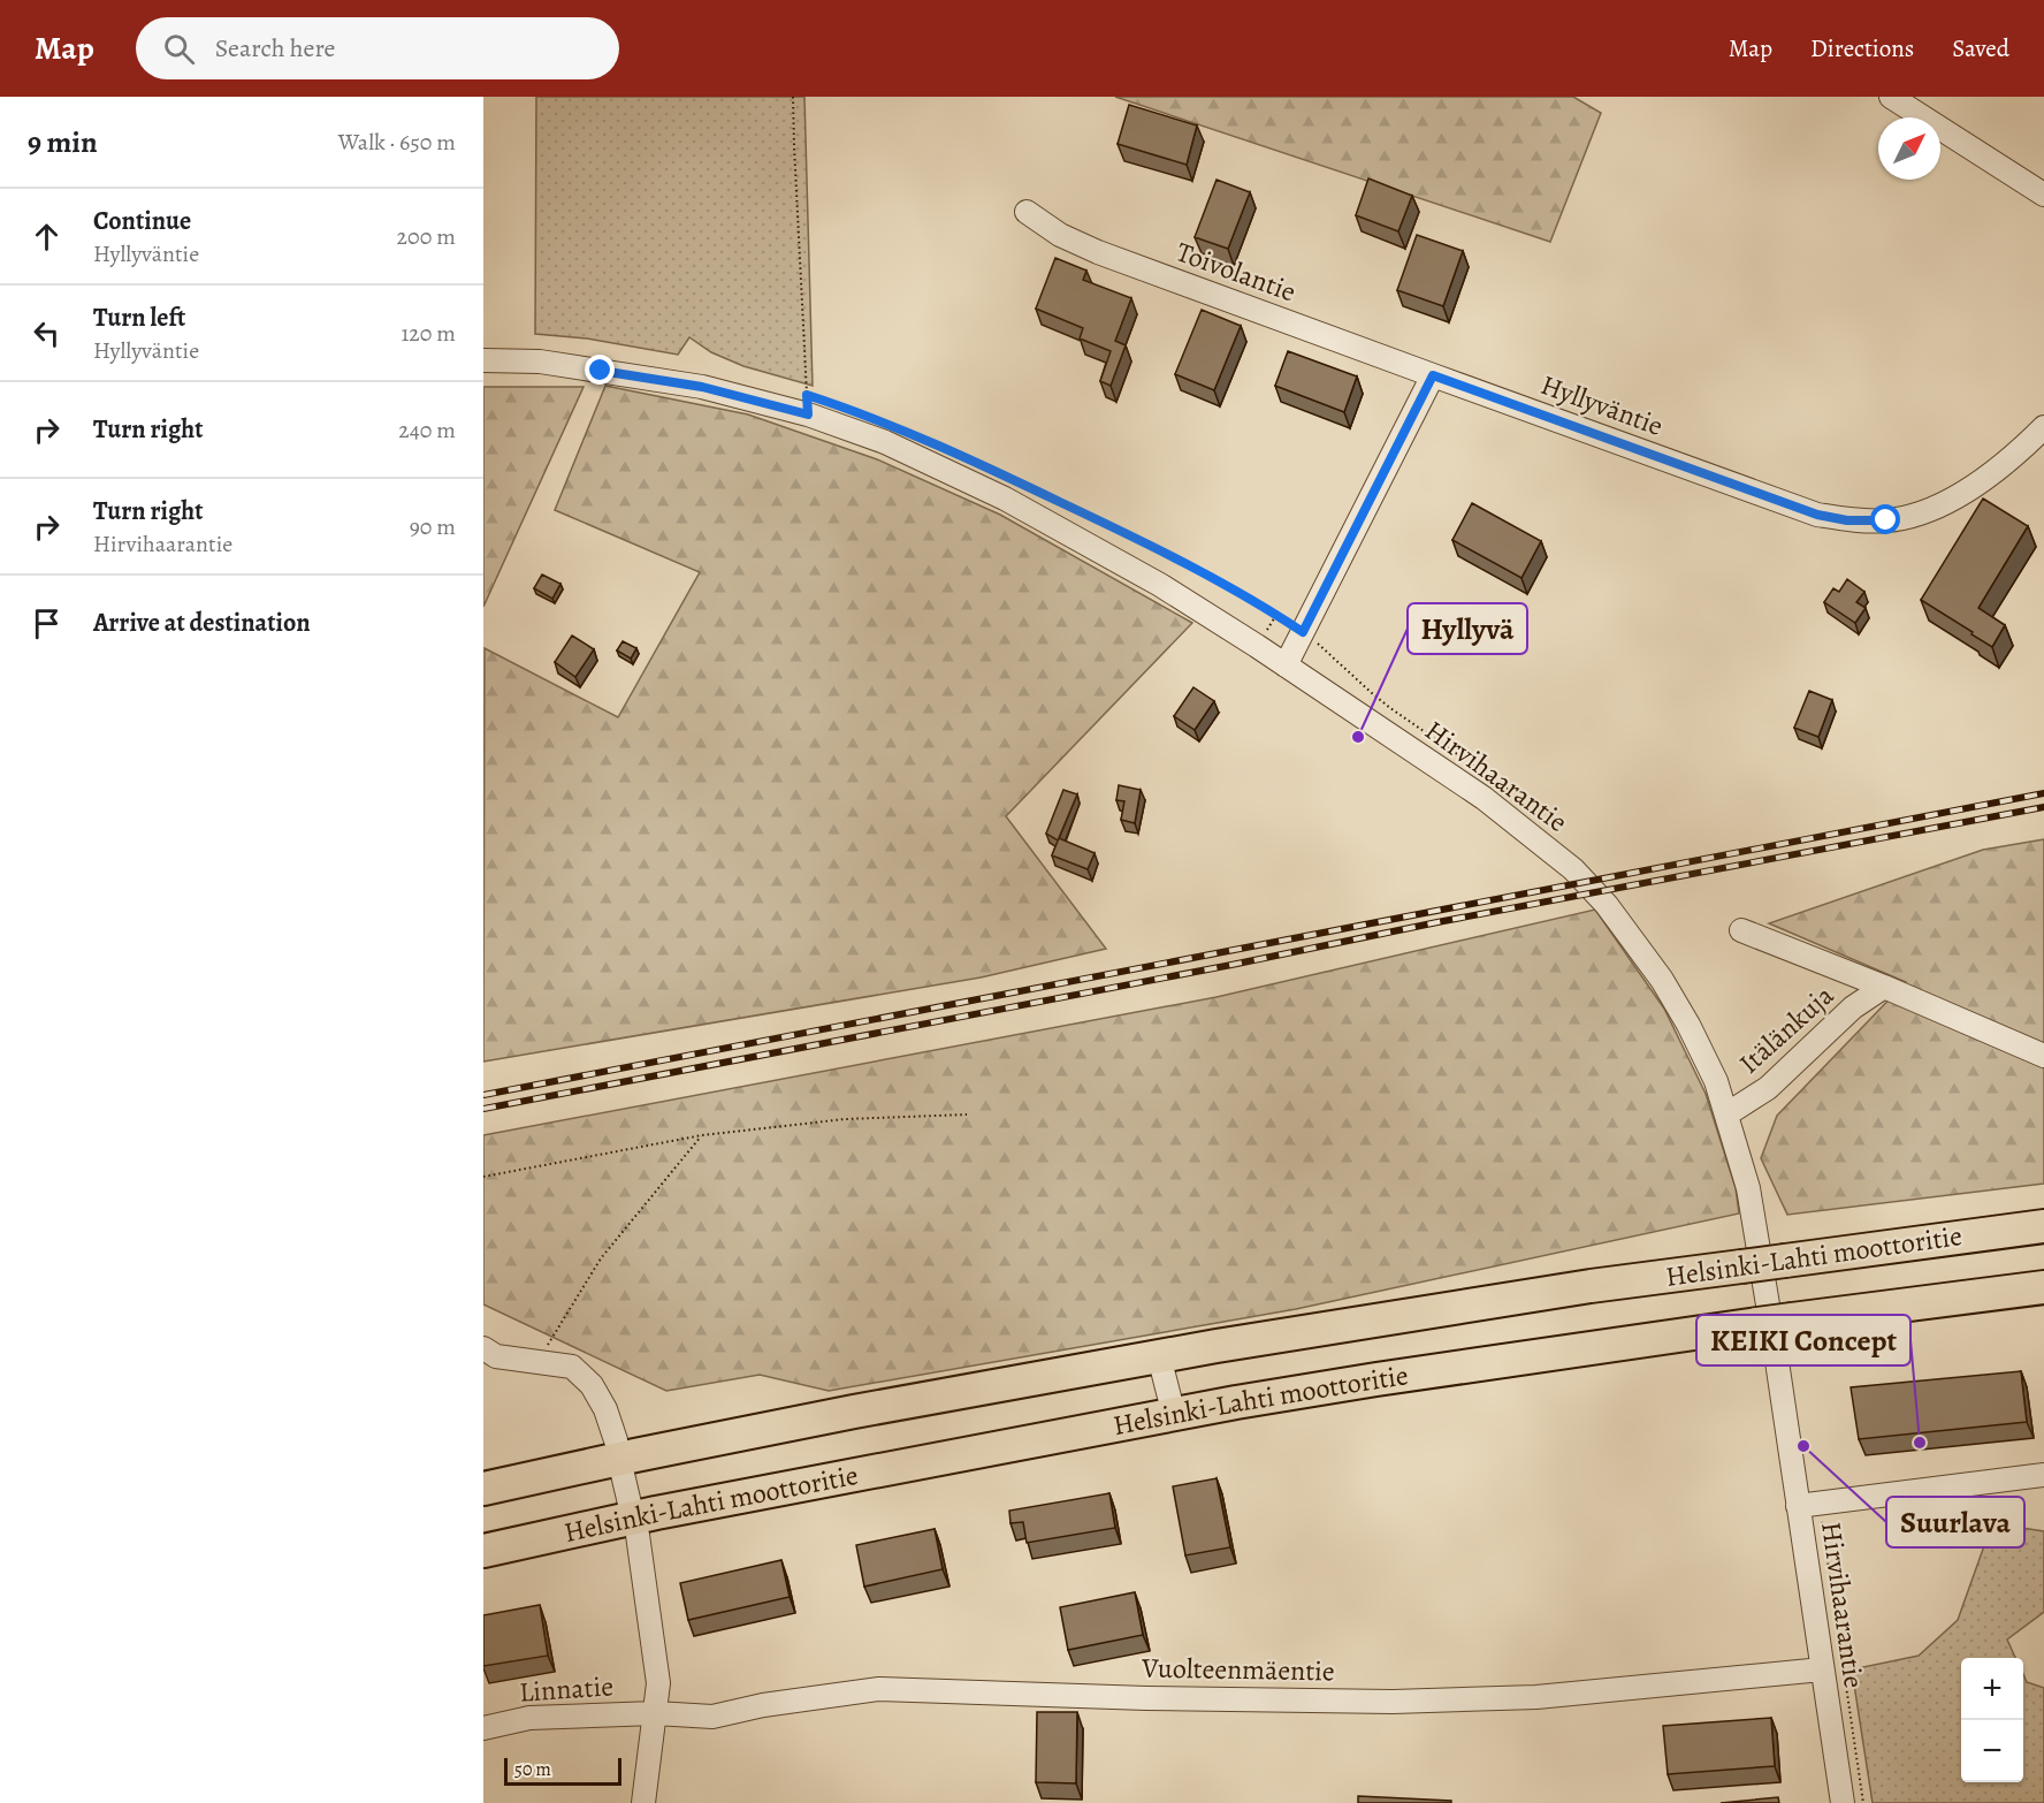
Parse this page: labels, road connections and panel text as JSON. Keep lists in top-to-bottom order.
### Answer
{
  "streets": {
    "highway": ["Helsinki-Lahti moottoritie"],
    "street": [
      "Toivolantie",
      "Hyllyväntie",
      "Hirvihaarantie",
      "Itälänkuja",
      "Vuolteenmäentie",
      "Linnatie"
    ]
  },
  "crossings": [
    ["Toivolantie", "Hyllyväntie"],
    ["Hirvihaarantie", "Itälänkuja"],
    ["Hirvihaarantie", "Vuolteenmäentie"],
    ["Vuolteenmäentie", "Linnatie"]
  ],
  "places": ["Hyllyvä", "KEIKI Concept", "Suurlava"],
  "scale_bar": "50 m",
  "north": "top right",
  "page": {
    "header": "Map",
    "search": "Search here",
    "nav": ["Map", "Directions", "Saved"],
    "heading": ["9 min", "Walk · 650 m"],
    "list": [
      ["Continue", "Hyllyväntie", "200 m"],
      ["Turn left", "Hyllyväntie", "120 m"],
      ["Turn right", "240 m"],
      ["Turn right", "Hirvihaarantie", "90 m"],
      "Arrive at destination"
    ],
    "map_buttons": ["+", "−"],
    "scale": "50 m"
  }
}
